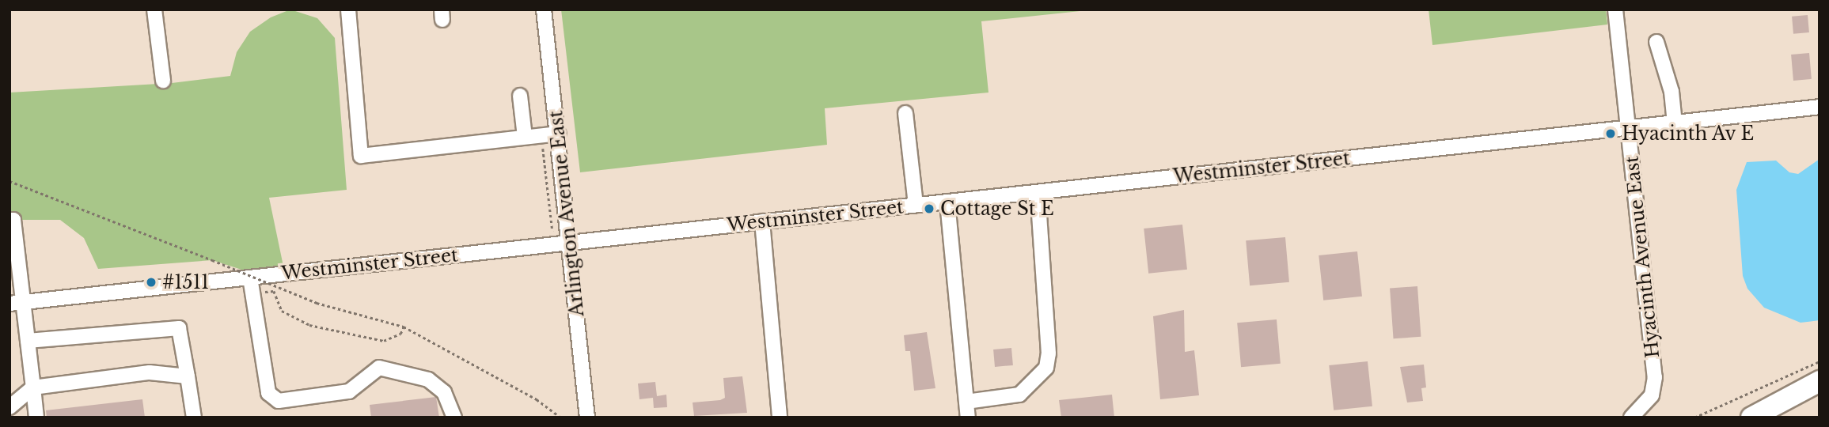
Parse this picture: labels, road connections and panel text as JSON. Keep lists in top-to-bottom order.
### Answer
{
  "streets": {
    "street": ["Westminster Street", "Arlington Avenue East", "Hyacinth Avenue East"]
  },
  "crossings": [
    ["Westminster Street", "Arlington Avenue East"],
    ["Westminster Street", "Hyacinth Avenue East"]
  ],
  "places": ["Hyacinth Av E", "Cottage St E", "#1511"]
}
